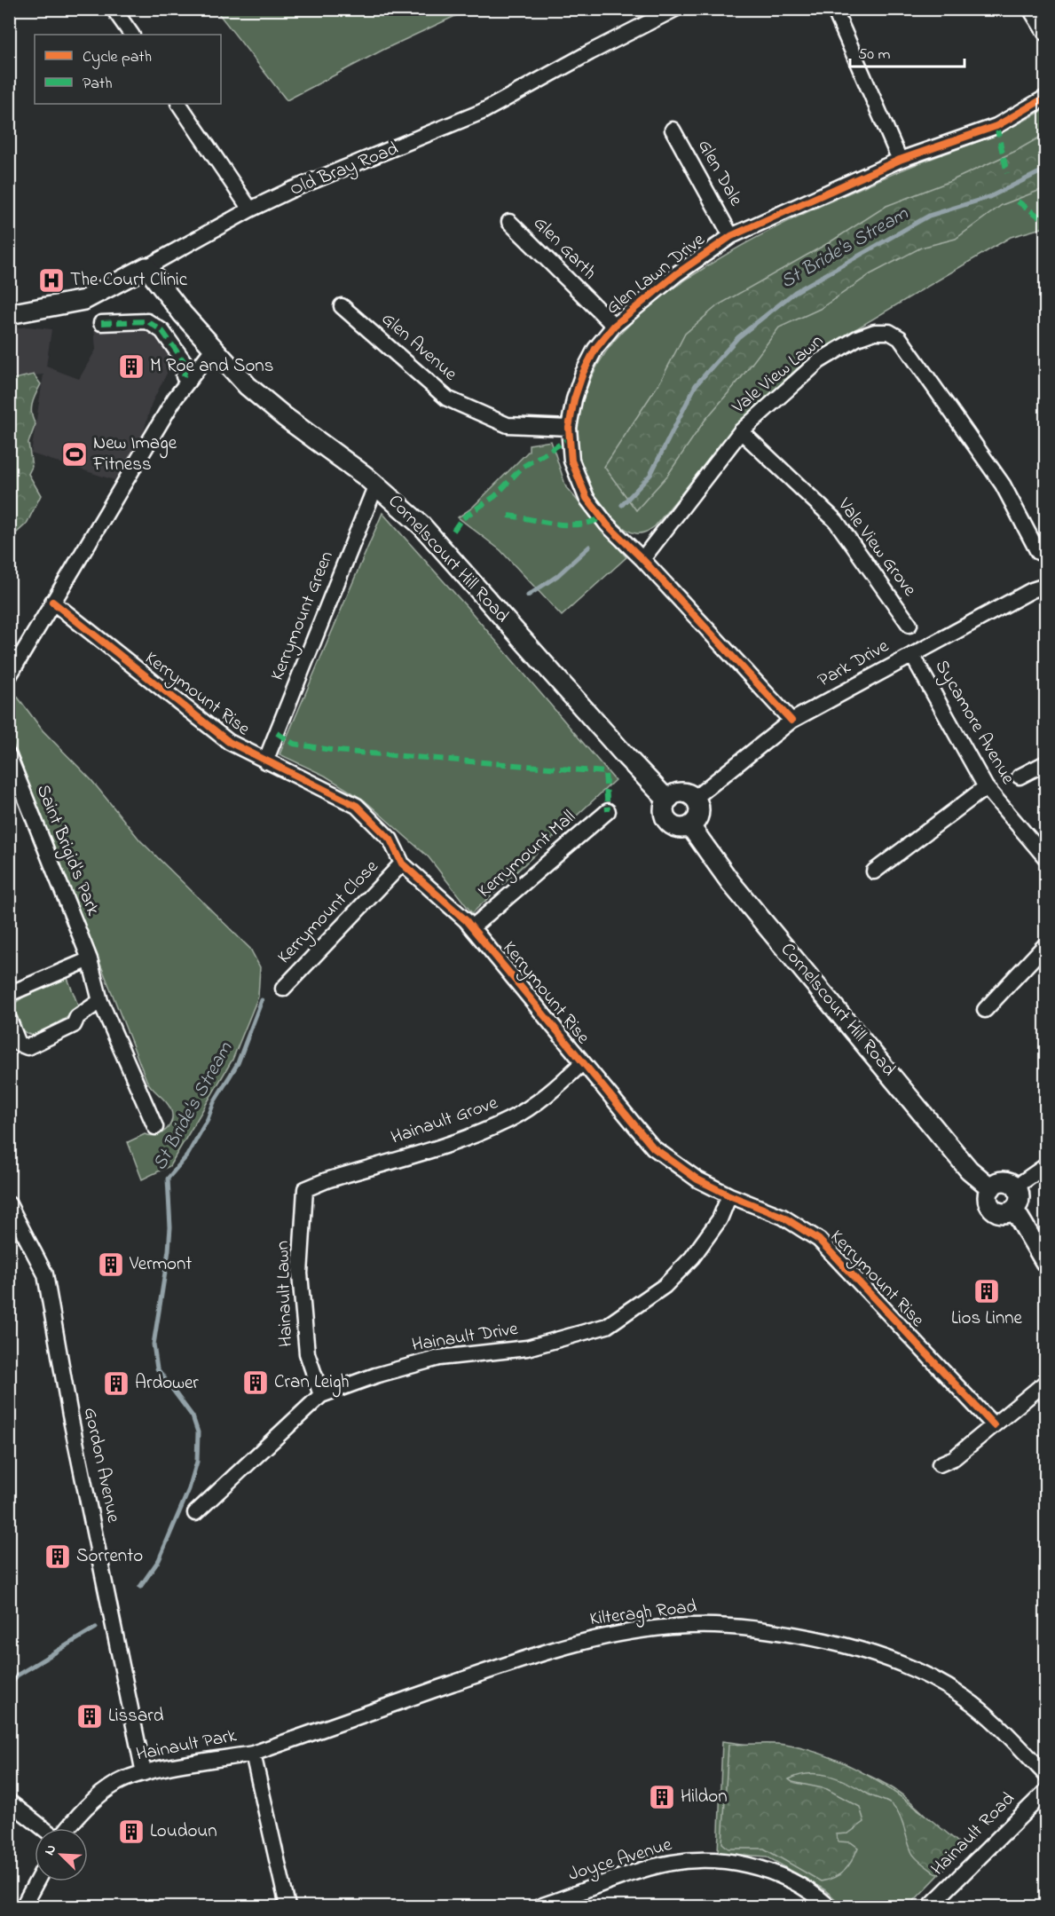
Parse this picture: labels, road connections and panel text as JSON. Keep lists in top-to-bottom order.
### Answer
{
  "streets": {
    "main road": ["Old Bray Road", "Cornelscourt Hill Road"],
    "street": [
      "Glen Dale",
      "Glen Garth",
      "Glen Lawn Drive",
      "Glen Avenue",
      "Vale View Lawn",
      "Vale View Grove",
      "Kerrymount Green",
      "Park Drive",
      "Kerrymount Rise",
      "Sycamore Avenue",
      "Saint Brigid's Park",
      "Kerrymount Mall",
      "Kerrymount Close",
      "Hainault Grove",
      "Hainault Lawn",
      "Hainault Drive",
      "Gordon Avenue",
      "Kilteragh Road",
      "Hainault Park",
      "Hainault Road",
      "Joyce Avenue"
    ]
  },
  "crossings": [
    ["Old Bray Road", "Cornelscourt Hill Road"],
    ["Glen Dale", "Glen Lawn Drive"],
    ["Glen Garth", "Glen Lawn Drive"],
    ["Glen Lawn Drive", "Glen Avenue"],
    ["Glen Lawn Drive", "Vale View Lawn"],
    ["Glen Lawn Drive", "Park Drive"],
    ["Vale View Lawn", "Vale View Grove"],
    ["Cornelscourt Hill Road", "Kerrymount Green"],
    ["Cornelscourt Hill Road", "Park Drive"],
    ["Kerrymount Green", "Kerrymount Rise"],
    ["Park Drive", "Sycamore Avenue"],
    ["Kerrymount Rise", "Kerrymount Mall"],
    ["Kerrymount Rise", "Kerrymount Close"],
    ["Kerrymount Rise", "Hainault Grove"],
    ["Kerrymount Rise", "Hainault Drive"],
    ["Hainault Grove", "Hainault Lawn"],
    ["Hainault Lawn", "Hainault Drive"],
    ["Gordon Avenue", "Hainault Park"],
    ["Kilteragh Road", "Hainault Park"]
  ],
  "water": ["St Bride's Stream"],
  "places": {
    "hospital": ["The Court Clinic"],
    "building": [
      "M Roe and Sons",
      "Vermont",
      "Lios Linne",
      "Cran Leigh",
      "Ardower",
      "Sorrento",
      "Lissard",
      "Hildon",
      "Loudoun"
    ],
    "sports": ["New Image Fitness"]
  },
  "legend": ["Cycle path", "Path"],
  "scale_bar": "50 m",
  "north": "top left"
}
